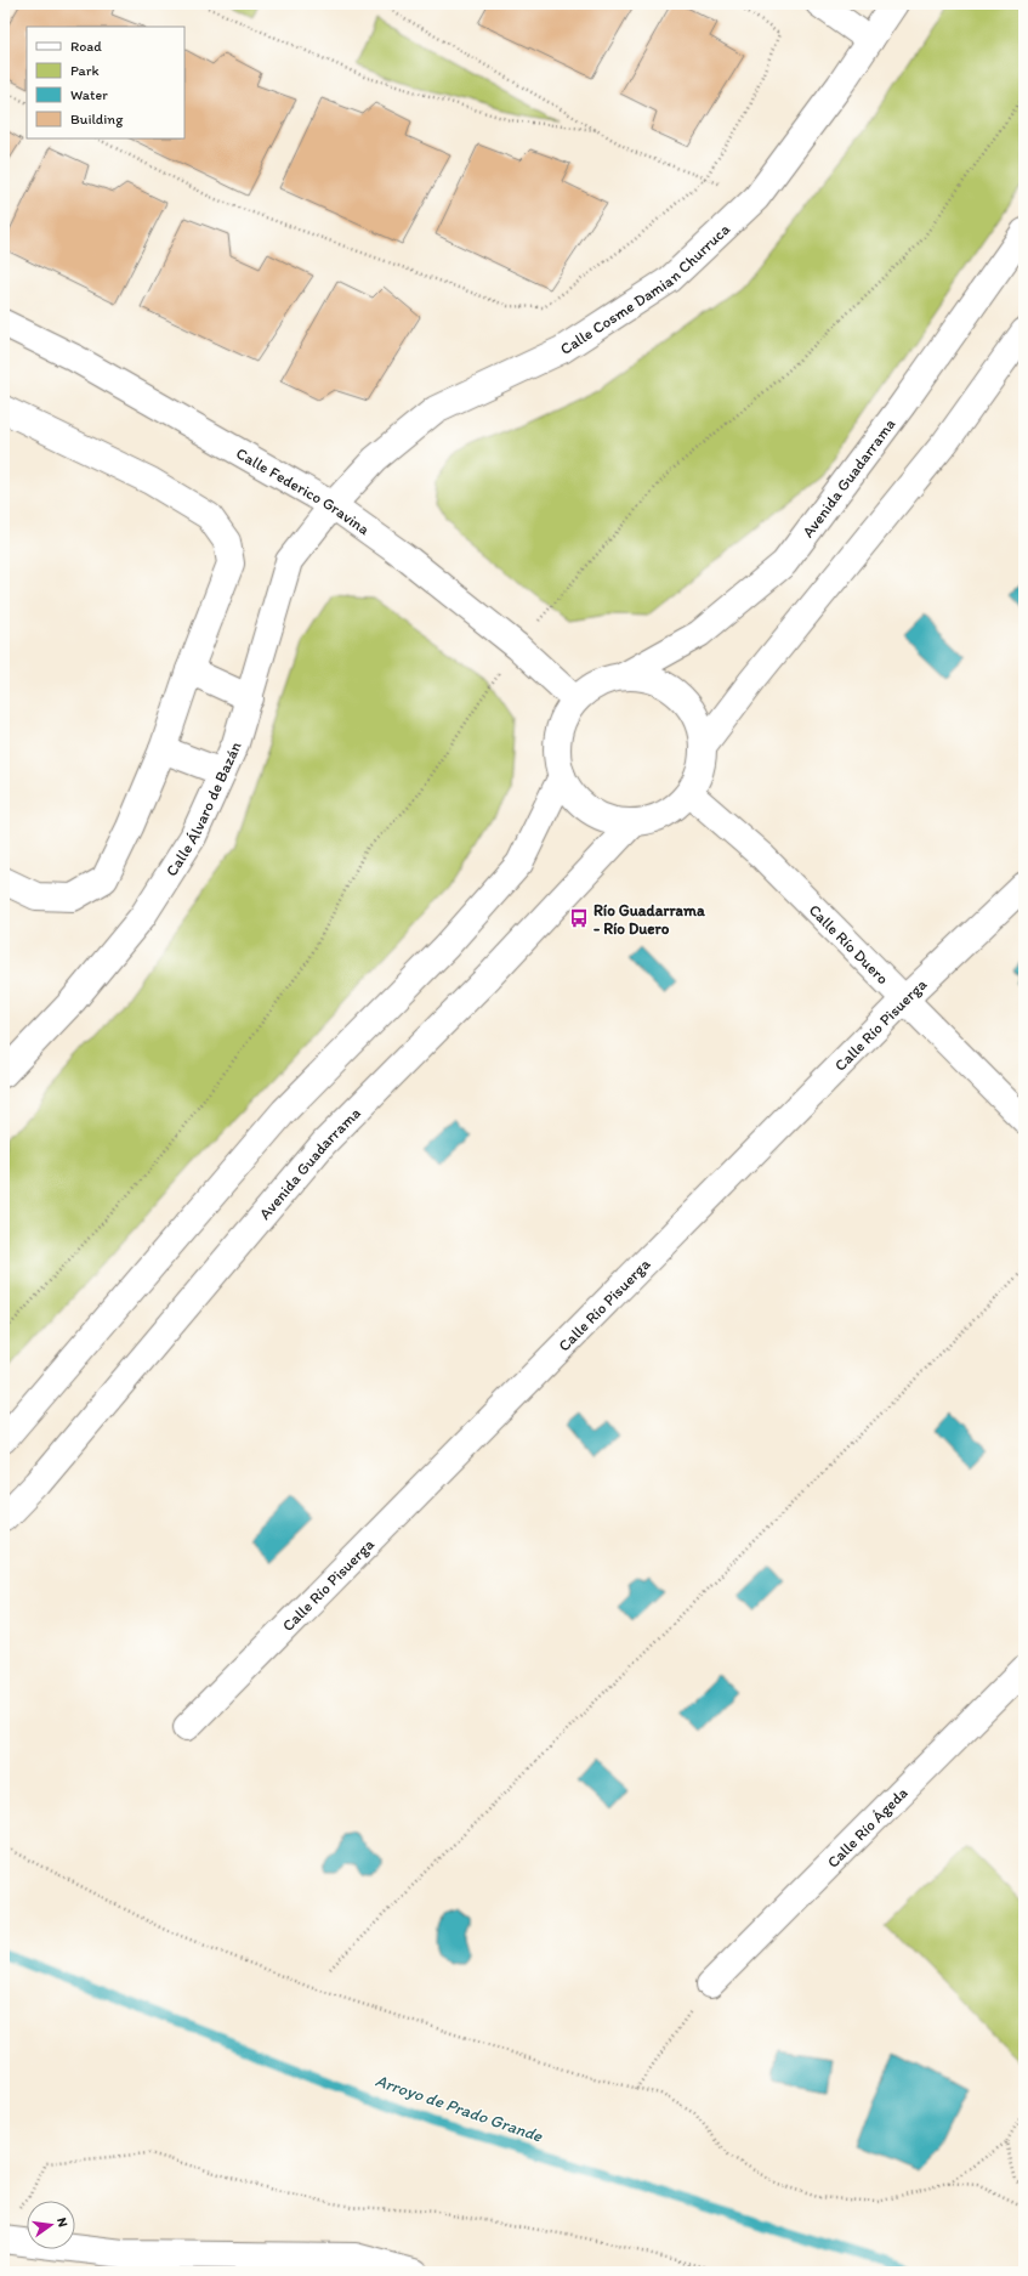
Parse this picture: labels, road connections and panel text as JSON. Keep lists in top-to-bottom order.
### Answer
{
  "streets": {
    "street": [
      "Calle Cosme Damian Churruca",
      "Avenida Guadarrama",
      "Calle Federico Gravina",
      "Calle Álvaro de Bazán",
      "Calle Río Duero",
      "Calle Río Pisuerga",
      "Calle Río Ágeda"
    ]
  },
  "crossings": [
    ["Calle Cosme Damian Churruca", "Calle Federico Gravina"],
    ["Calle Cosme Damian Churruca", "Calle Álvaro de Bazán"],
    ["Avenida Guadarrama", "Calle Federico Gravina"],
    ["Avenida Guadarrama", "Calle Río Duero"],
    ["Calle Federico Gravina", "Calle Álvaro de Bazán"],
    ["Calle Federico Gravina", "Calle Río Duero"],
    ["Calle Río Duero", "Calle Río Pisuerga"]
  ],
  "water": ["Arroyo de Prado Grande"],
  "places": {
    "bus stop": ["Río Guadarrama - Río Duero"]
  },
  "legend": [
    "Road",
    "Park",
    "Water",
    "Building"
  ],
  "north": "right"
}
